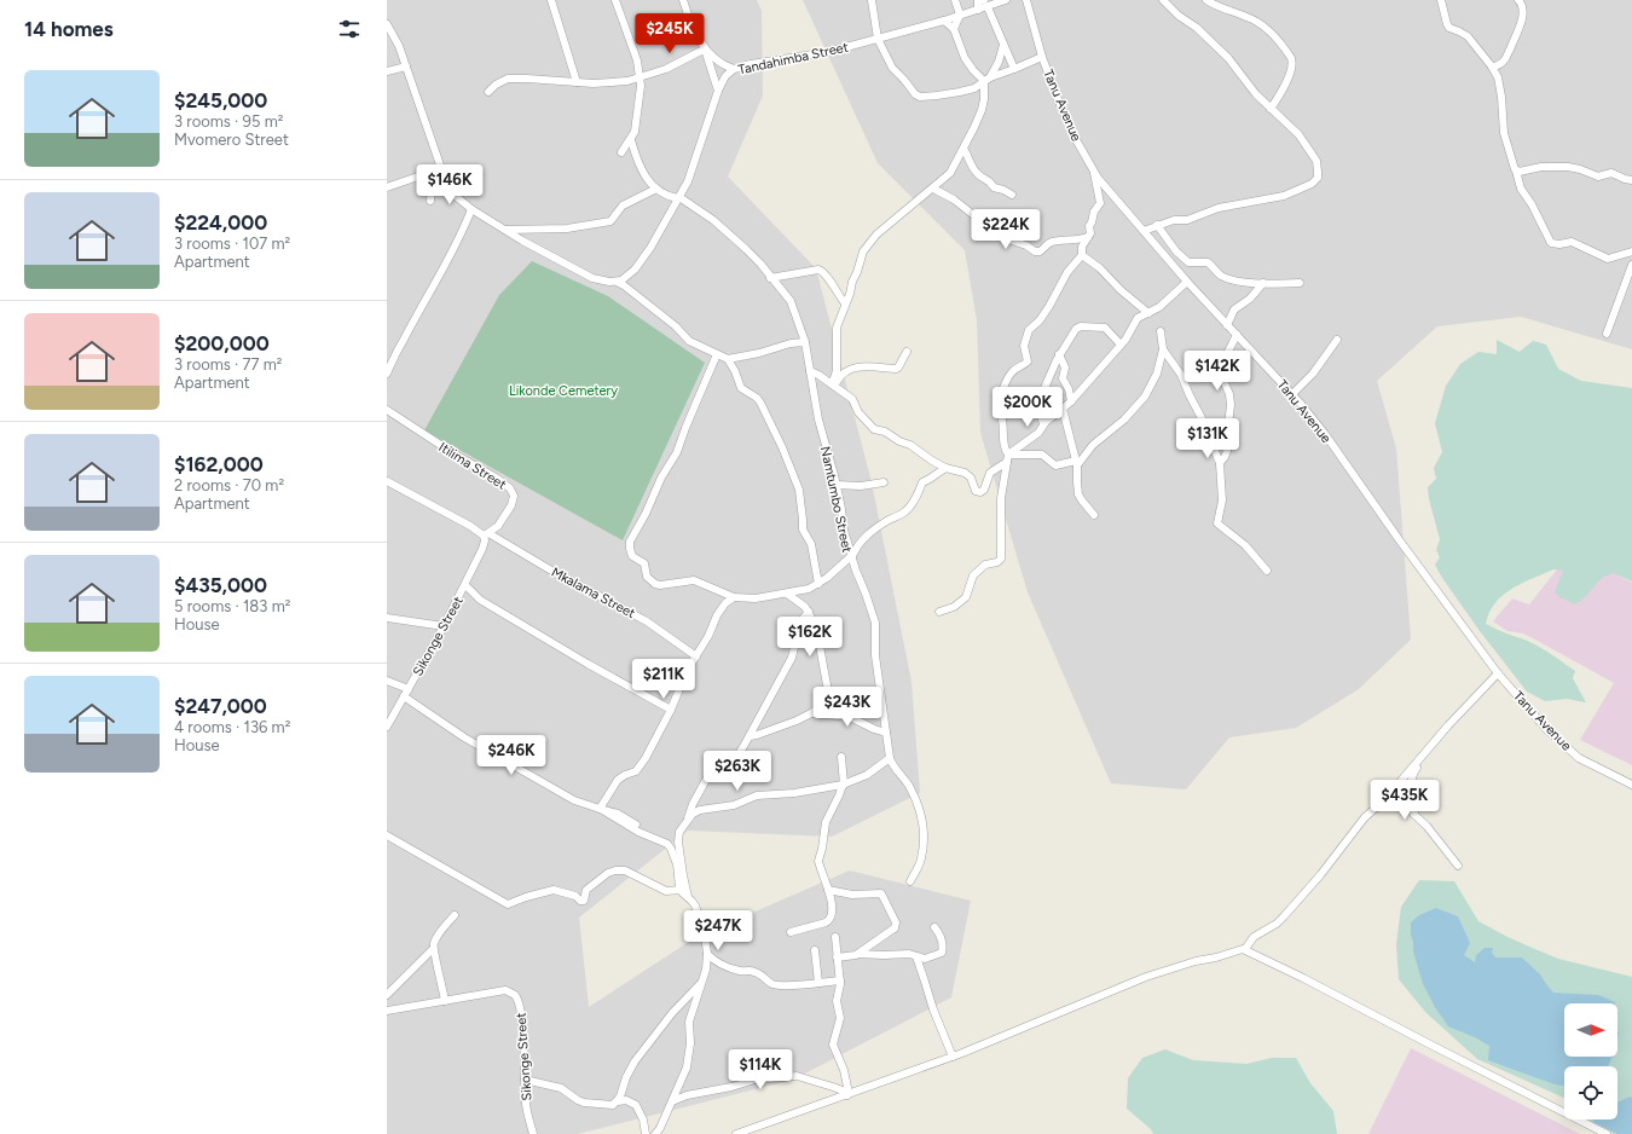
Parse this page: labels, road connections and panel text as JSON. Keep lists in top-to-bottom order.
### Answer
{
  "streets": {
    "street": [
      "Tandahimba Street",
      "Tanu Avenue",
      "Itilima Street",
      "Namtumbo Street",
      "Mkalama Street",
      "Sikonge Street"
    ]
  },
  "crossings": [
    ["Tandahimba Street", "Namtumbo Street"],
    ["Itilima Street", "Mkalama Street"],
    ["Itilima Street", "Sikonge Street"],
    ["Mkalama Street", "Sikonge Street"]
  ],
  "parks": ["Likonde Cemetery"],
  "north": "right",
  "page": {
    "heading": "14 homes",
    "price": [
      "$245K",
      "$146K",
      "$224K",
      "$142K",
      "$200K",
      "$131K",
      "$162K",
      "$211K",
      "$243K",
      "$246K",
      "$263K",
      "$435K",
      "$247K",
      "$114K"
    ],
    "list": [
      {
        "name": "$245,000",
        "note": "3 rooms · 95 m² · Mvomero Street"
      },
      {
        "name": "$224,000",
        "note": "3 rooms · 107 m² · Apartment"
      },
      {
        "name": "$200,000",
        "note": "3 rooms · 77 m² · Apartment"
      },
      {
        "name": "$162,000",
        "note": "2 rooms · 70 m² · Apartment"
      },
      {
        "name": "$435,000",
        "note": "5 rooms · 183 m² · House"
      },
      {
        "name": "$247,000",
        "note": "4 rooms · 136 m² · House"
      }
    ]
  }
}
